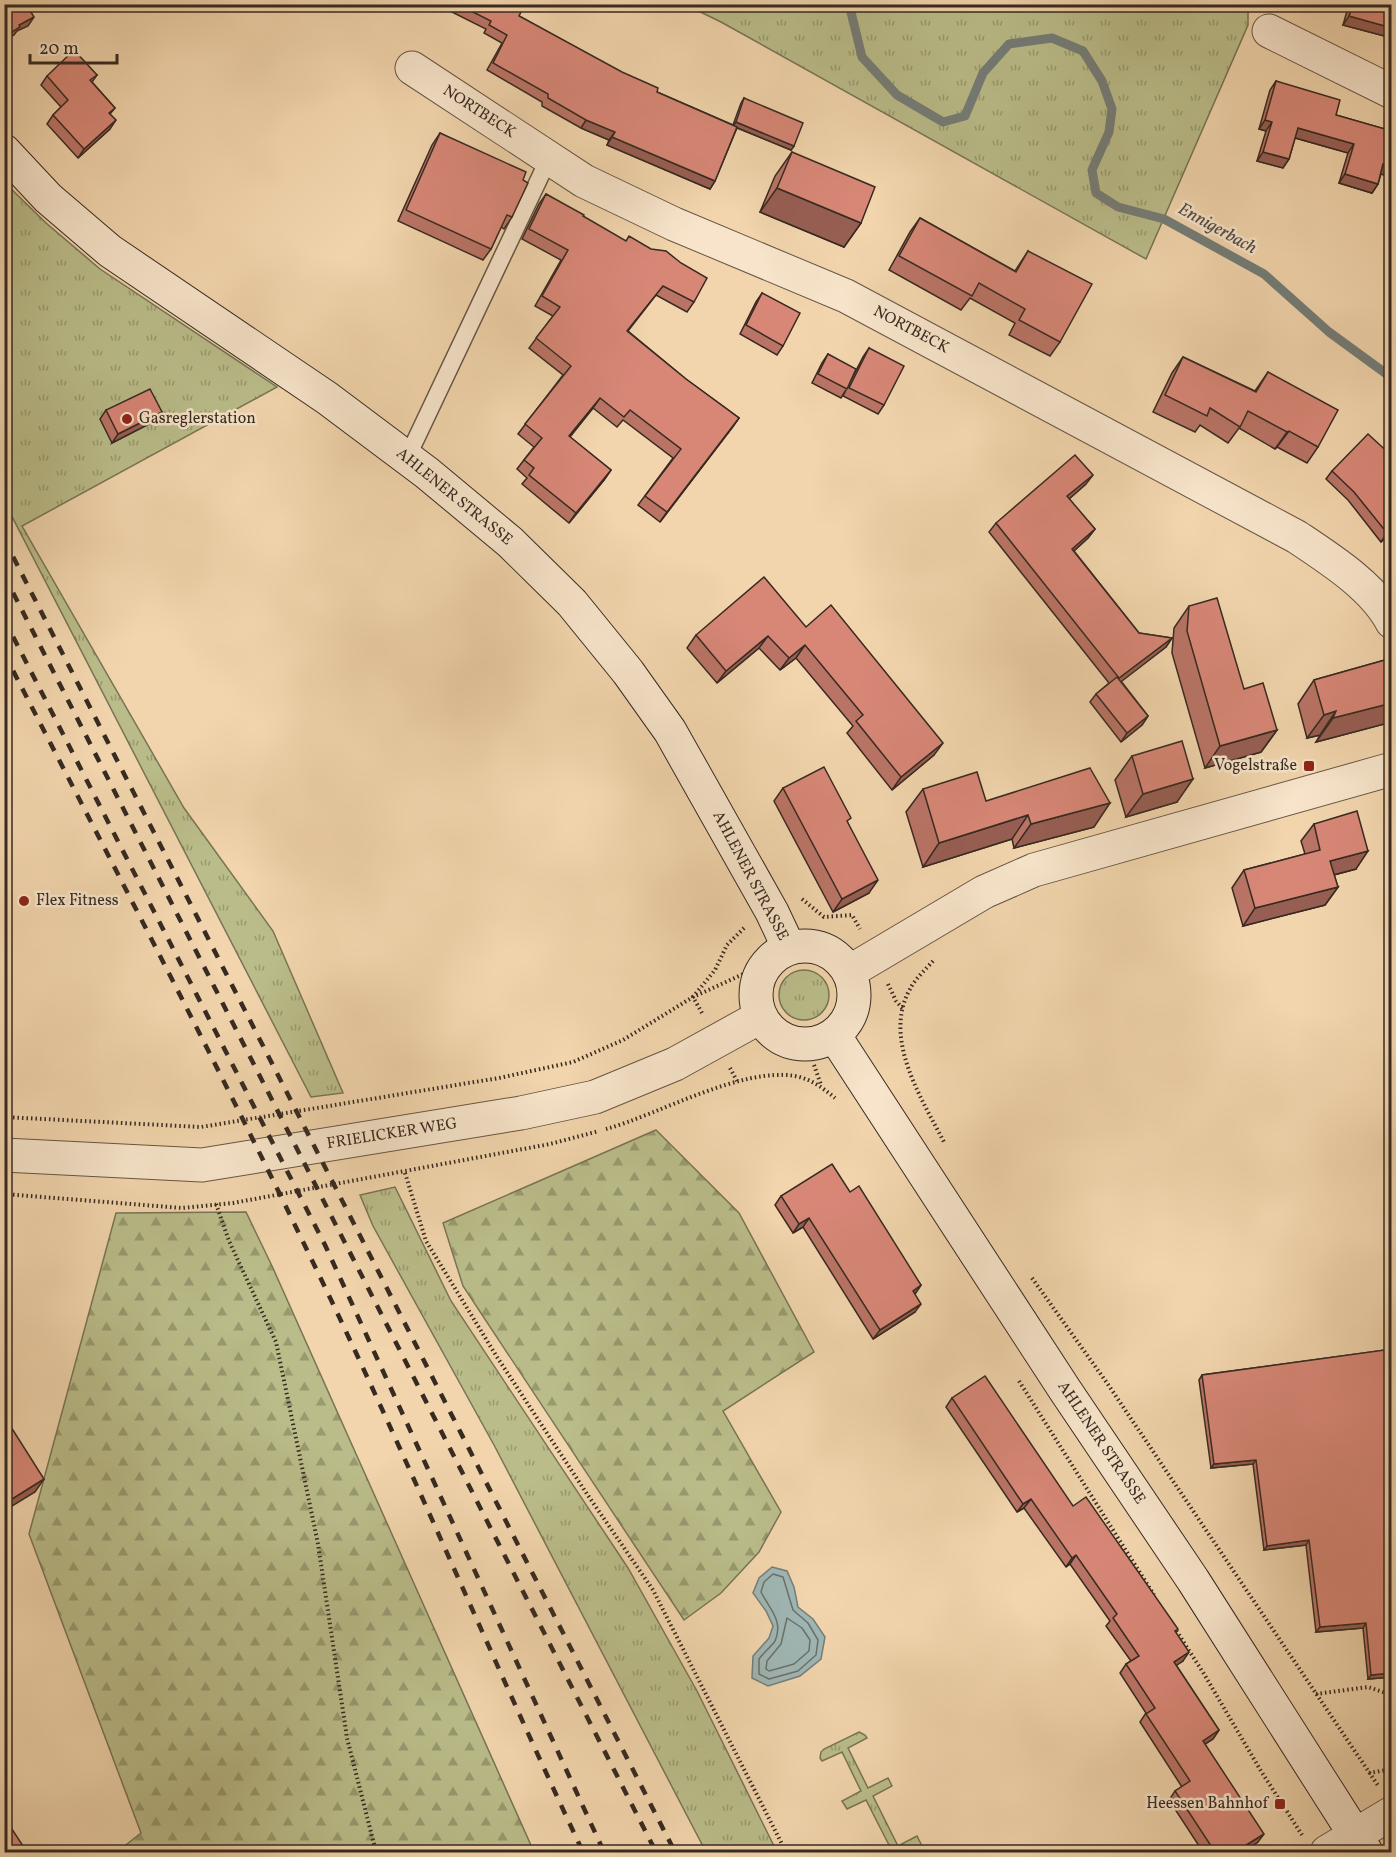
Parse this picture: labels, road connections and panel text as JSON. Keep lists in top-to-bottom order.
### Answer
{
  "streets": {
    "street": ["NORTBECK", "AHLENER STRASSE", "FRIELICKER WEG"]
  },
  "crossings": [
    ["AHLENER STRASSE", "FRIELICKER WEG"]
  ],
  "water": ["Ennigerbach"],
  "places": {
    "other": ["Gasreglerstation", "Flex Fitness"],
    "transit": ["Vogelstraße", "Heessen Bahnhof"]
  },
  "scale_bar": "20 m"
}
